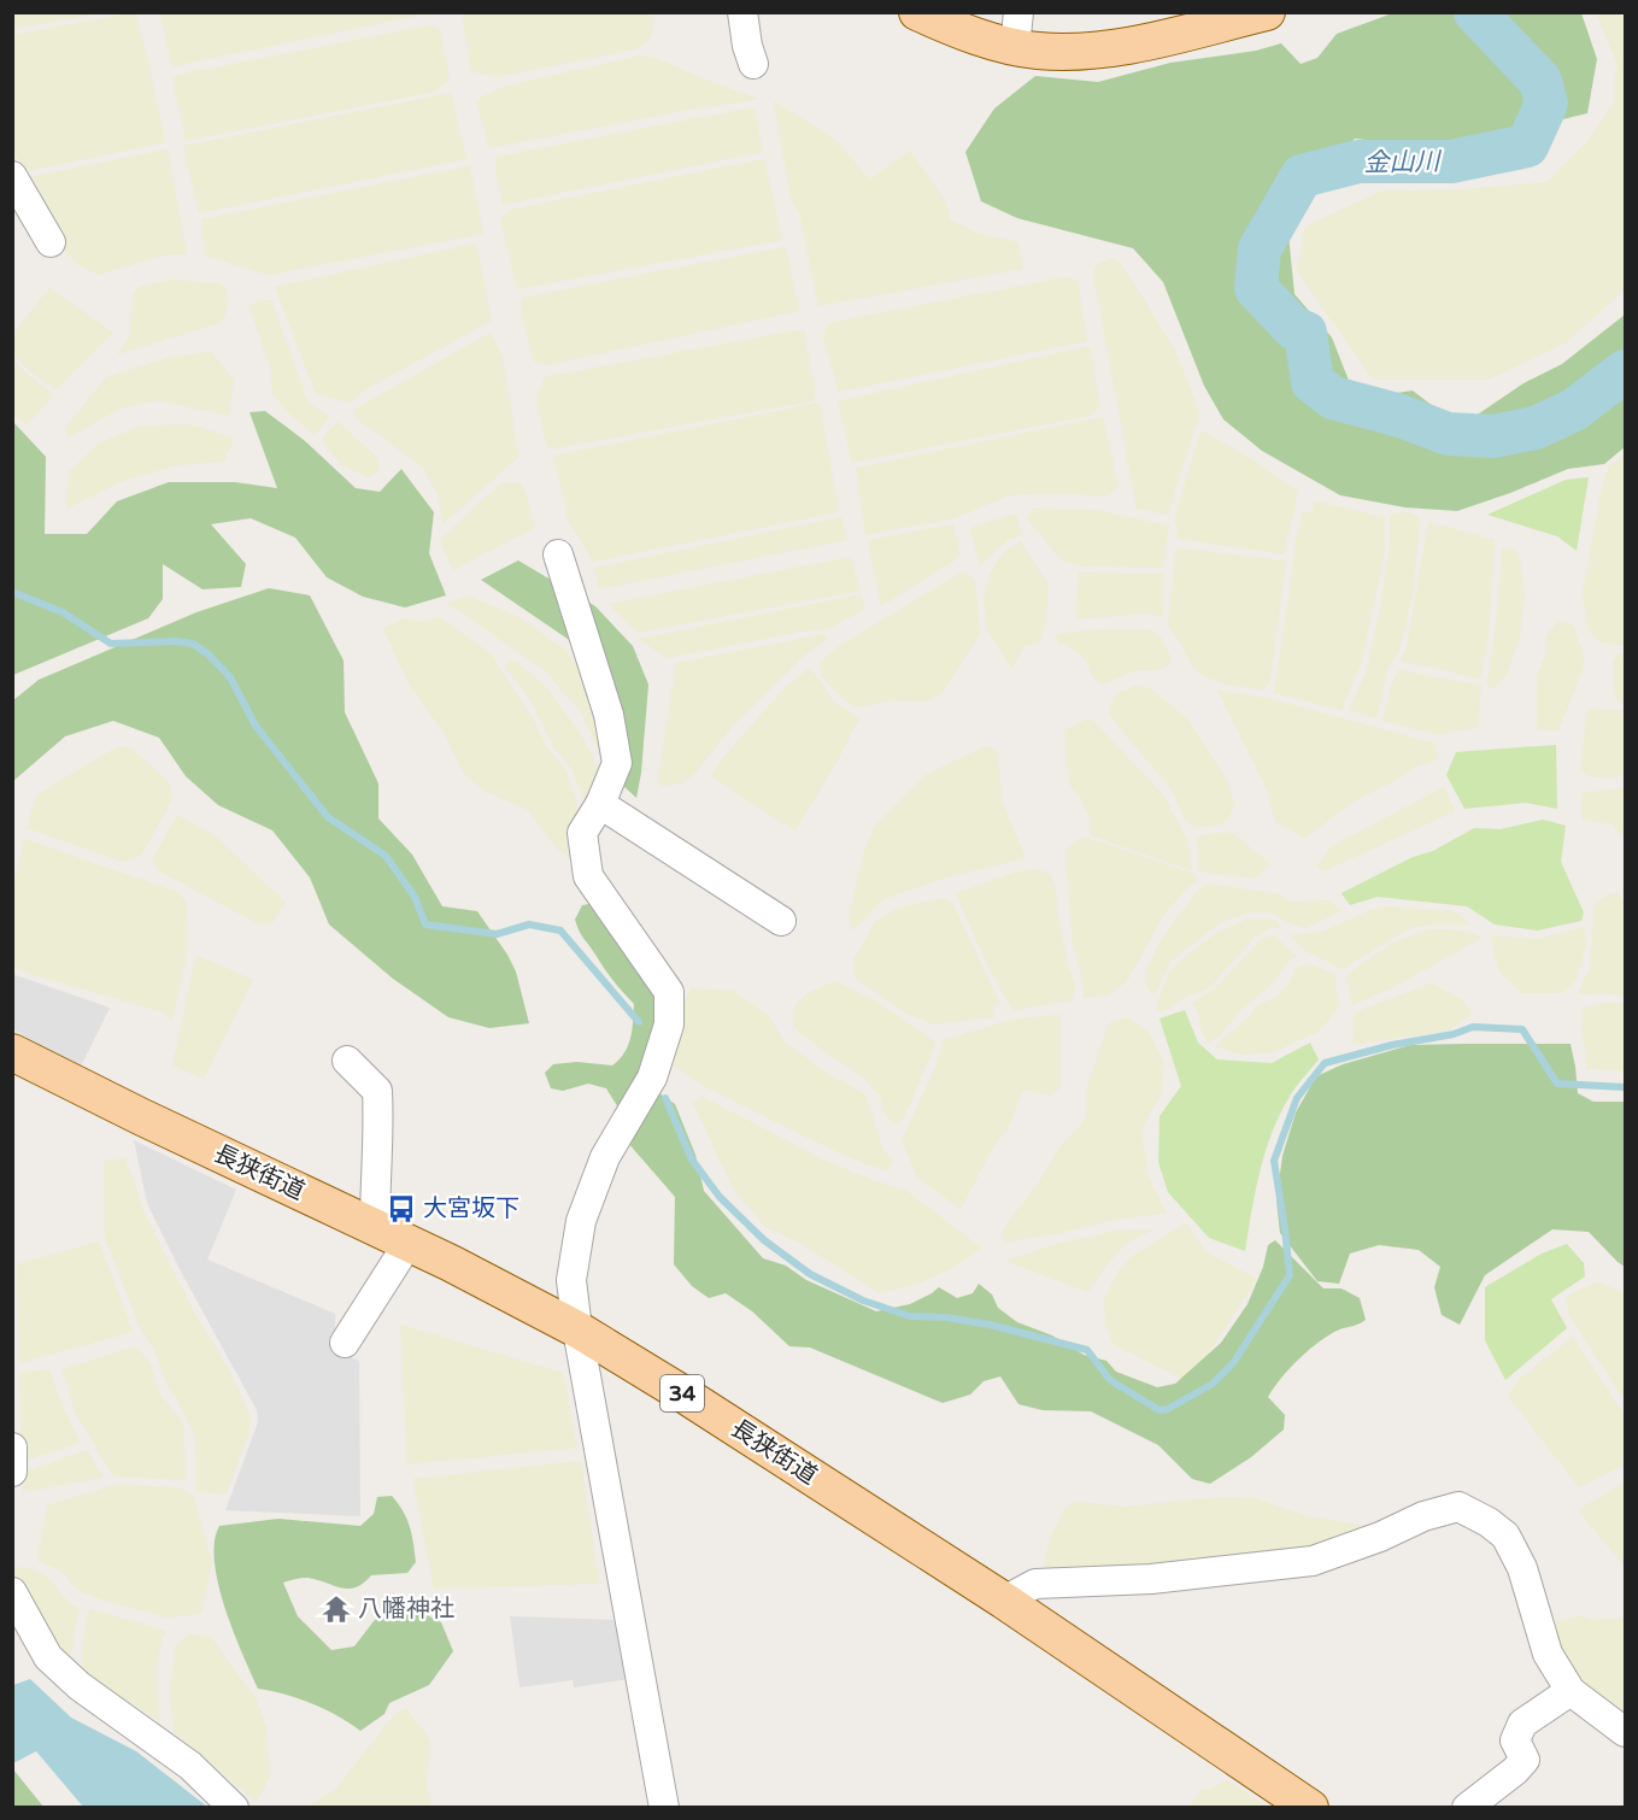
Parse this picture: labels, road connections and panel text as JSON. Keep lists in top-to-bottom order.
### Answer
{
  "streets": {
    "main road": ["長狭街道", "34"]
  },
  "water": ["金山川"],
  "places": {
    "bus stop": ["大宮坂下"],
    "temple": ["八幡神社"]
  }
}
